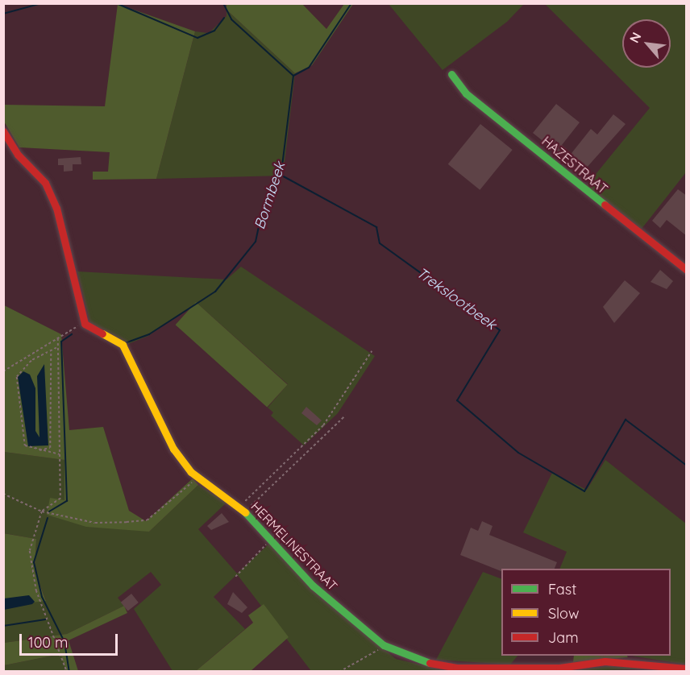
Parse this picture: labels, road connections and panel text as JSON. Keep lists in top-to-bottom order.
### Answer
{
  "streets": {
    "street": ["HAZESTRAAT", "HERMELINESTRAAT"]
  },
  "water": ["Bormbeek", "Trekslootbeek"],
  "legend": ["Fast", "Slow", "Jam"],
  "scale_bar": "100 m",
  "north": "top left"
}
